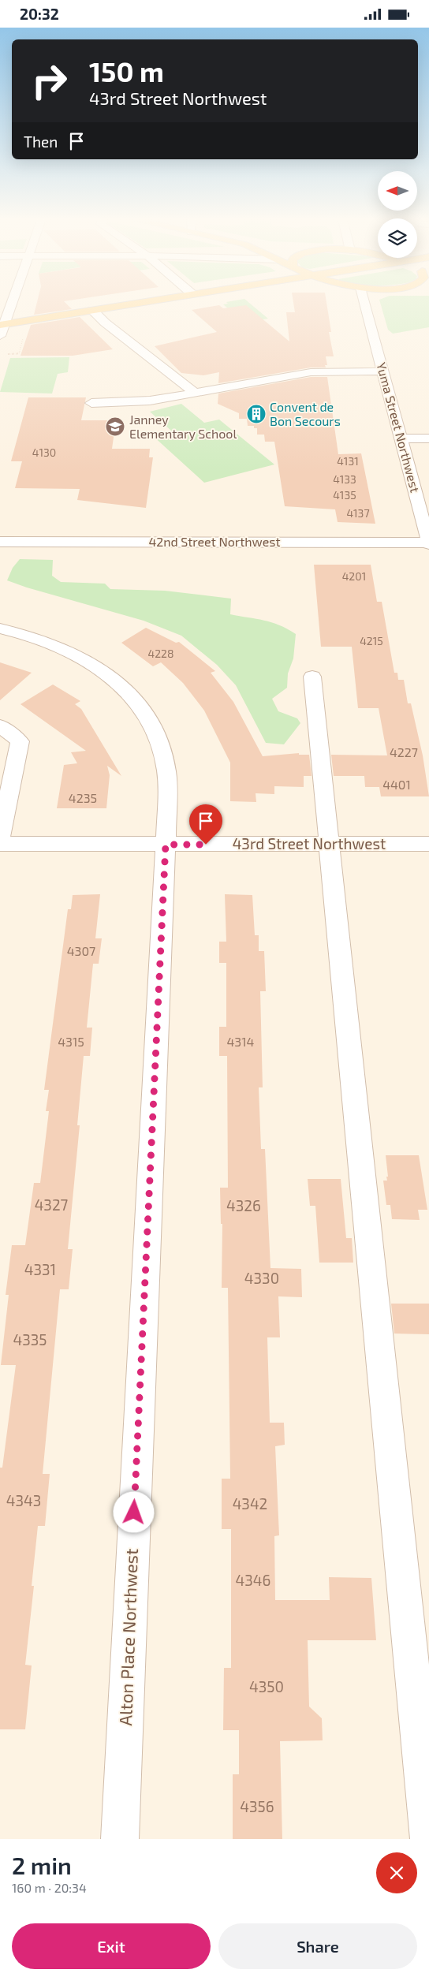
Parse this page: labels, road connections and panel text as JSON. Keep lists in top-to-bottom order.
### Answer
{
  "streets": {
    "street": [
      "Yuma Street Northwest",
      "42nd Street Northwest",
      "43rd Street Northwest",
      "Alton Place Northwest"
    ]
  },
  "crossings": [
    ["Yuma Street Northwest", "42nd Street Northwest"],
    ["43rd Street Northwest", "Alton Place Northwest"]
  ],
  "places": {
    "building": ["Convent de Bon Secours"],
    "school or university": ["Janney Elementary School"]
  },
  "house_numbers": [
    "4130",
    "4131",
    "4133",
    "4135",
    "4137",
    "4201",
    "4215",
    "4228",
    "4227",
    "4401",
    "4235",
    "4307",
    "4315",
    "4314",
    "4327",
    "4326",
    "4331",
    "4330",
    "4335",
    "4343",
    "4342",
    "4346",
    "4350",
    "4356"
  ],
  "north": "left",
  "page": {
    "status": "20:32",
    "turn": ["150 m", "43rd Street Northwest"],
    "then": "Then",
    "heading": ["2 min", "160 m · 20:34"],
    "buttons": ["Exit", "Share"]
  }
}
